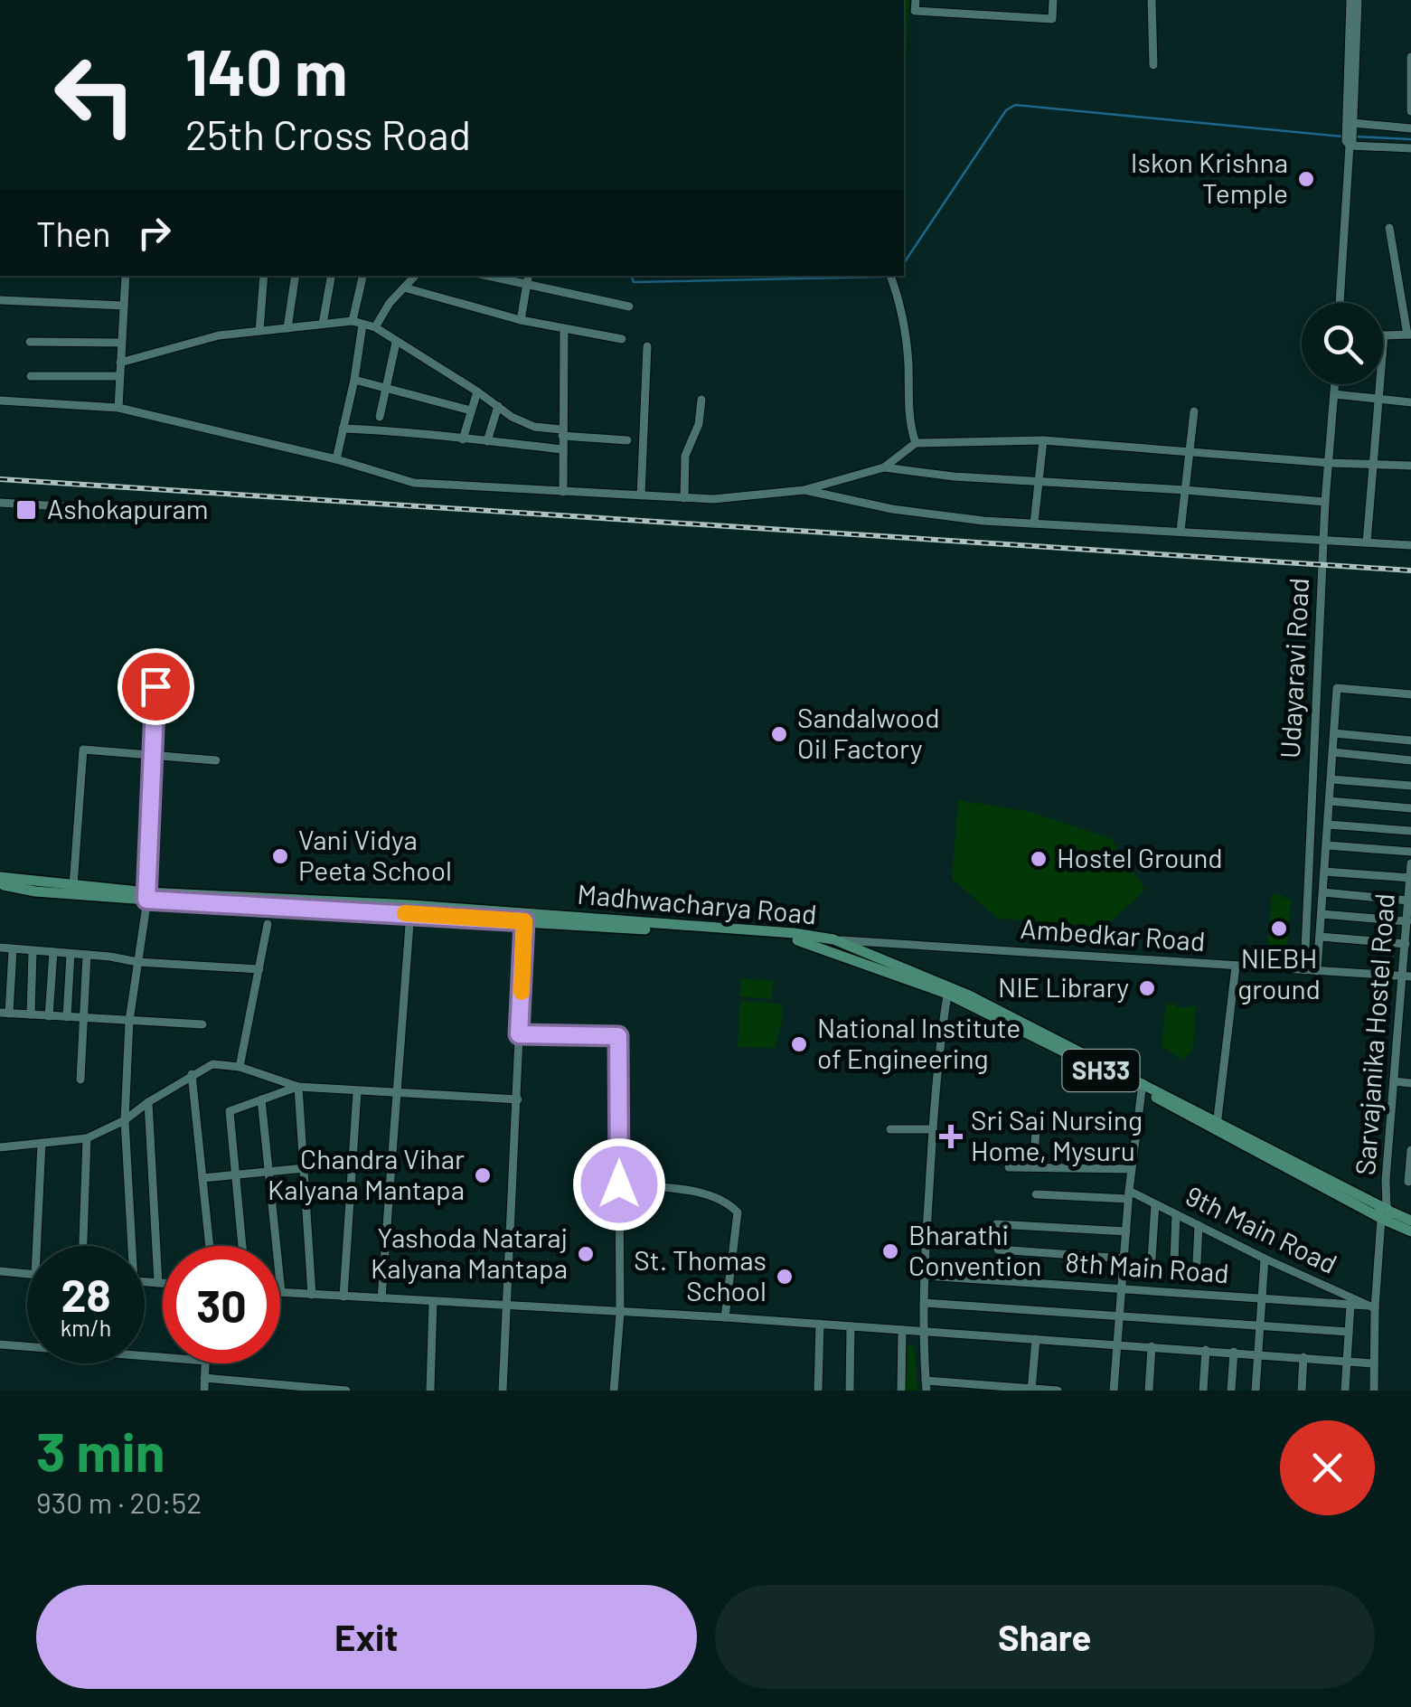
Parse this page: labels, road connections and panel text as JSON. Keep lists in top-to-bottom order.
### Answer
{
  "streets": {
    "main road": ["Madhwacharya Road", "SH33"],
    "street": [
      "Udayaravi Road",
      "Ambedkar Road",
      "Sarvajanika Hostel Road",
      "9th Main Road",
      "8th Main Road"
    ]
  },
  "crossings": [
    ["Udayaravi Road", "Ambedkar Road"],
    ["Madhwacharya Road", "Ambedkar Road"],
    ["Madhwacharya Road", "SH33"],
    ["Ambedkar Road", "Sarvajanika Hostel Road"],
    ["Ambedkar Road", "SH33"],
    ["Sarvajanika Hostel Road", "SH33"],
    ["Sarvajanika Hostel Road", "9th Main Road"],
    ["Sarvajanika Hostel Road", "8th Main Road"],
    ["9th Main Road", "8th Main Road"]
  ],
  "places": {
    "other": [
      "Iskon Krishna Temple",
      "Sandalwood Oil Factory",
      "Vani Vidya Peeta School",
      "Hostel Ground",
      "NIEBH ground",
      "NIE Library",
      "National Institute of Engineering",
      "Chandra Vihar Kalyana Mantapa",
      "Bharathi Convention",
      "Yashoda Nataraj Kalyana Mantapa",
      "St. Thomas School"
    ],
    "transit": ["Ashokapuram"],
    "health": ["Sri Sai Nursing Home, Mysuru"]
  },
  "page": {
    "turn": ["140 m", "25th Cross Road"],
    "then": "Then",
    "speed": "28 km/h",
    "limit": "30",
    "heading": ["3 min", "930 m · 20:52"],
    "buttons": ["Exit", "Share"]
  }
}
